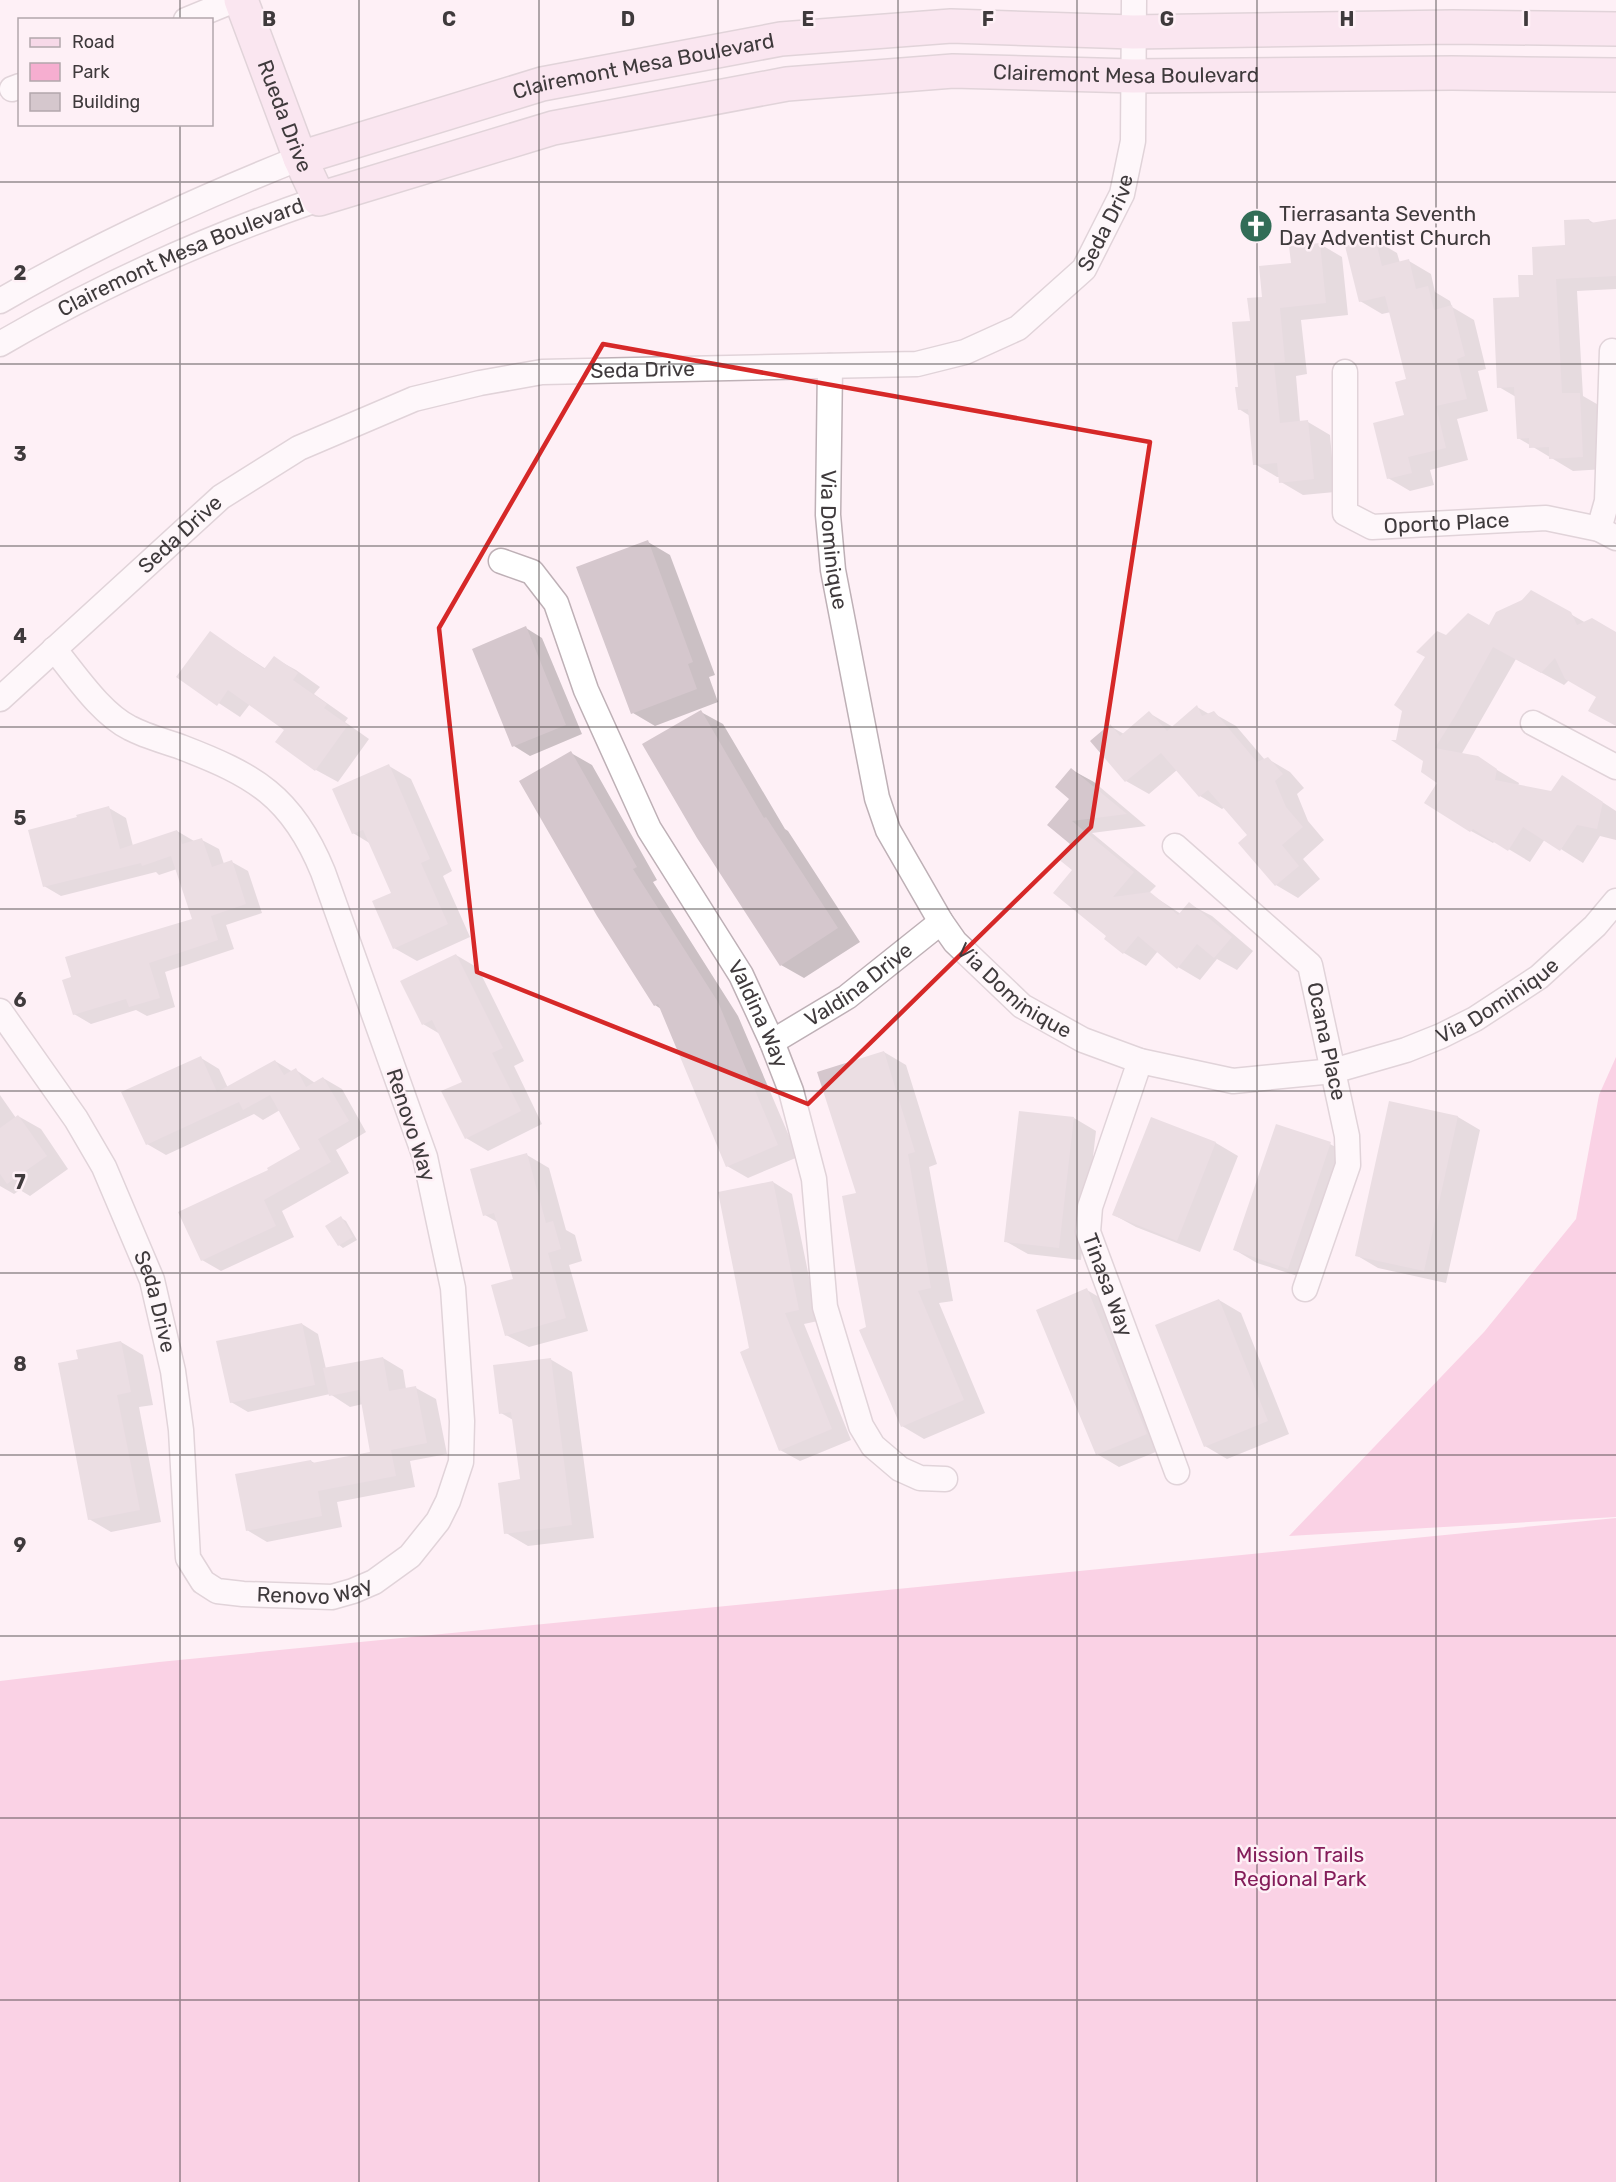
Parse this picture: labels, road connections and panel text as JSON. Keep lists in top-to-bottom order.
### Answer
{
  "streets": {
    "street": [
      "Clairemont Mesa Boulevard",
      "Rueda Drive",
      "Seda Drive",
      "Oporto Place",
      "Via Dominique",
      "Valdina Drive",
      "Valdina Way",
      "Ocana Place",
      "Renovo Way",
      "Tinasa Way"
    ]
  },
  "crossings": [
    ["Clairemont Mesa Boulevard", "Rueda Drive"],
    ["Clairemont Mesa Boulevard", "Seda Drive"],
    ["Seda Drive", "Via Dominique"],
    ["Seda Drive", "Renovo Way"],
    ["Via Dominique", "Valdina Drive"],
    ["Via Dominique", "Ocana Place"],
    ["Via Dominique", "Tinasa Way"],
    ["Valdina Drive", "Valdina Way"]
  ],
  "parks": ["Mission Trails Regional Park"],
  "places": {
    "church": ["Tierrasanta Seventh Day Adventist Church"]
  },
  "legend": ["Road", "Park", "Building"],
  "grid": {
    "columns": [
      "B",
      "C",
      "D",
      "E",
      "F",
      "G",
      "H",
      "I"
    ],
    "rows": [
      "2",
      "3",
      "4",
      "5",
      "6",
      "7",
      "8",
      "9"
    ]
  }
}
